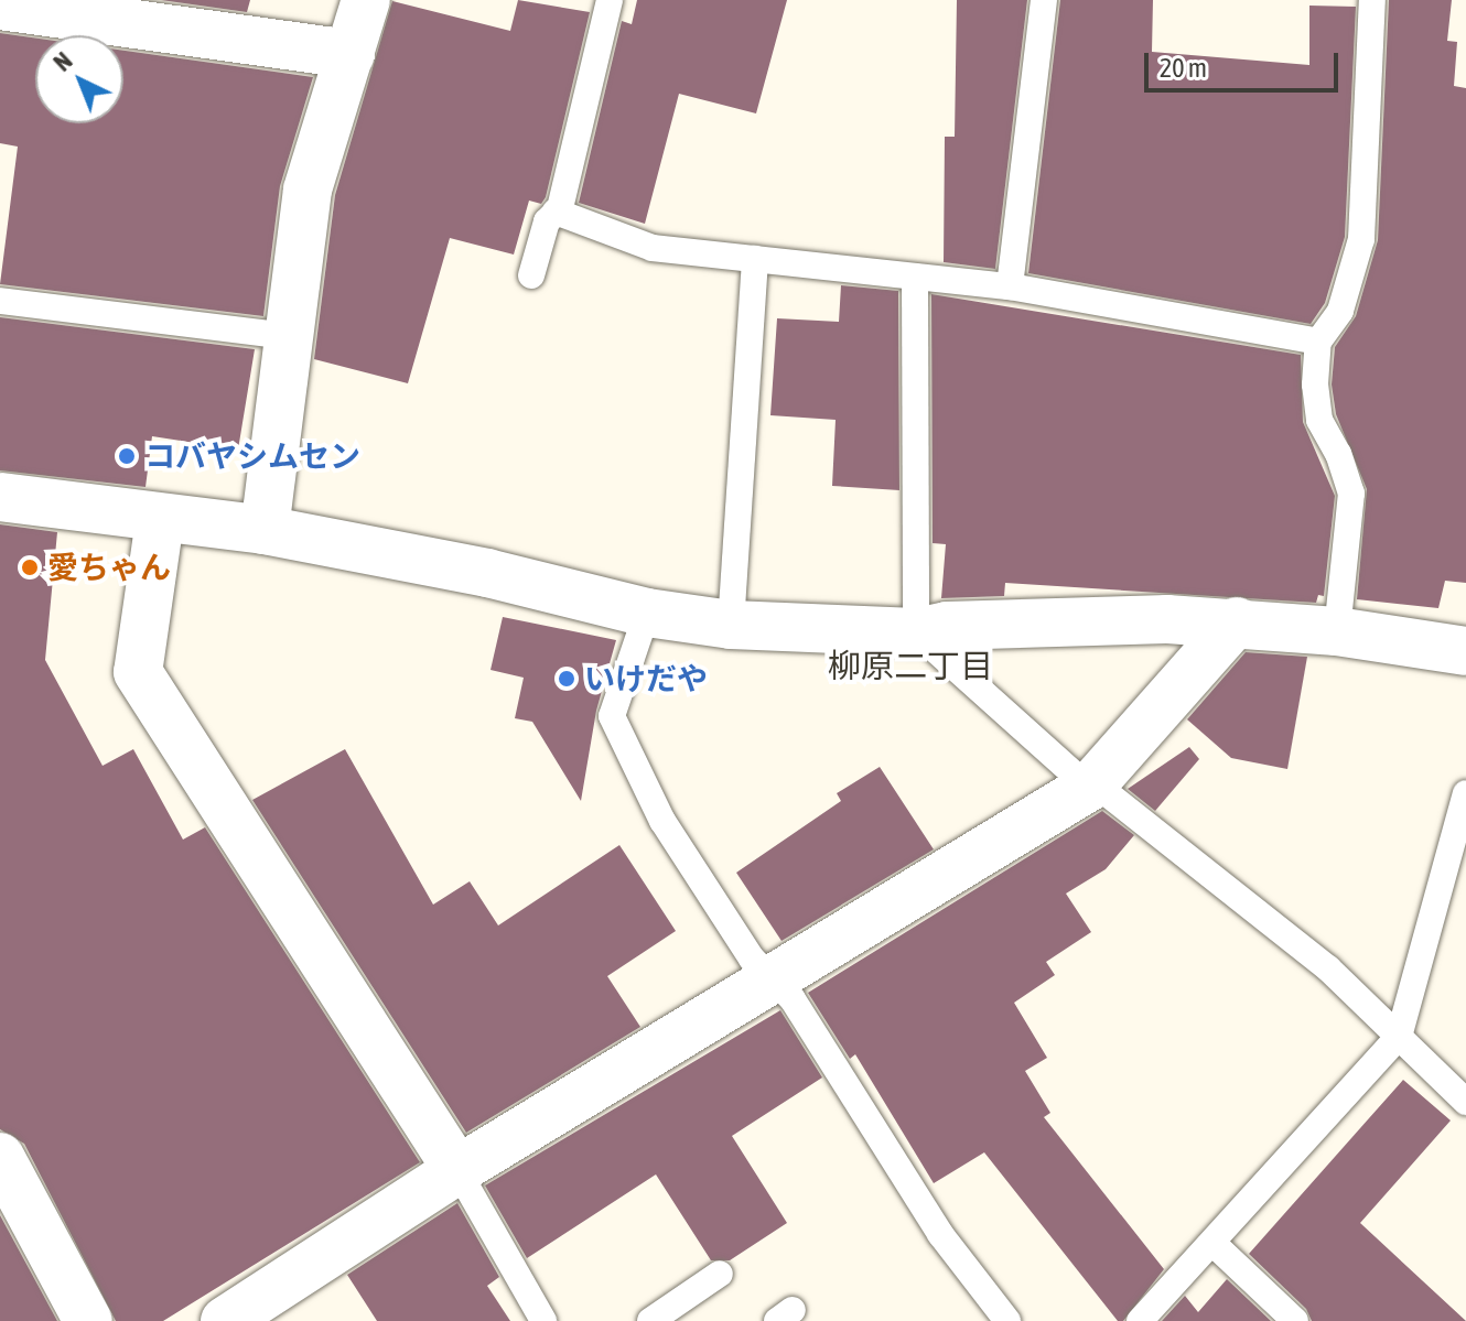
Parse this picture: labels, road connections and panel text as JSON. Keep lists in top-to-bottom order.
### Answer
{
  "districts": ["柳原二丁目"],
  "places": ["コバヤシムセン", "愛ちゃん", "いけだや"],
  "scale_bar": "20 m",
  "north": "top left"
}
